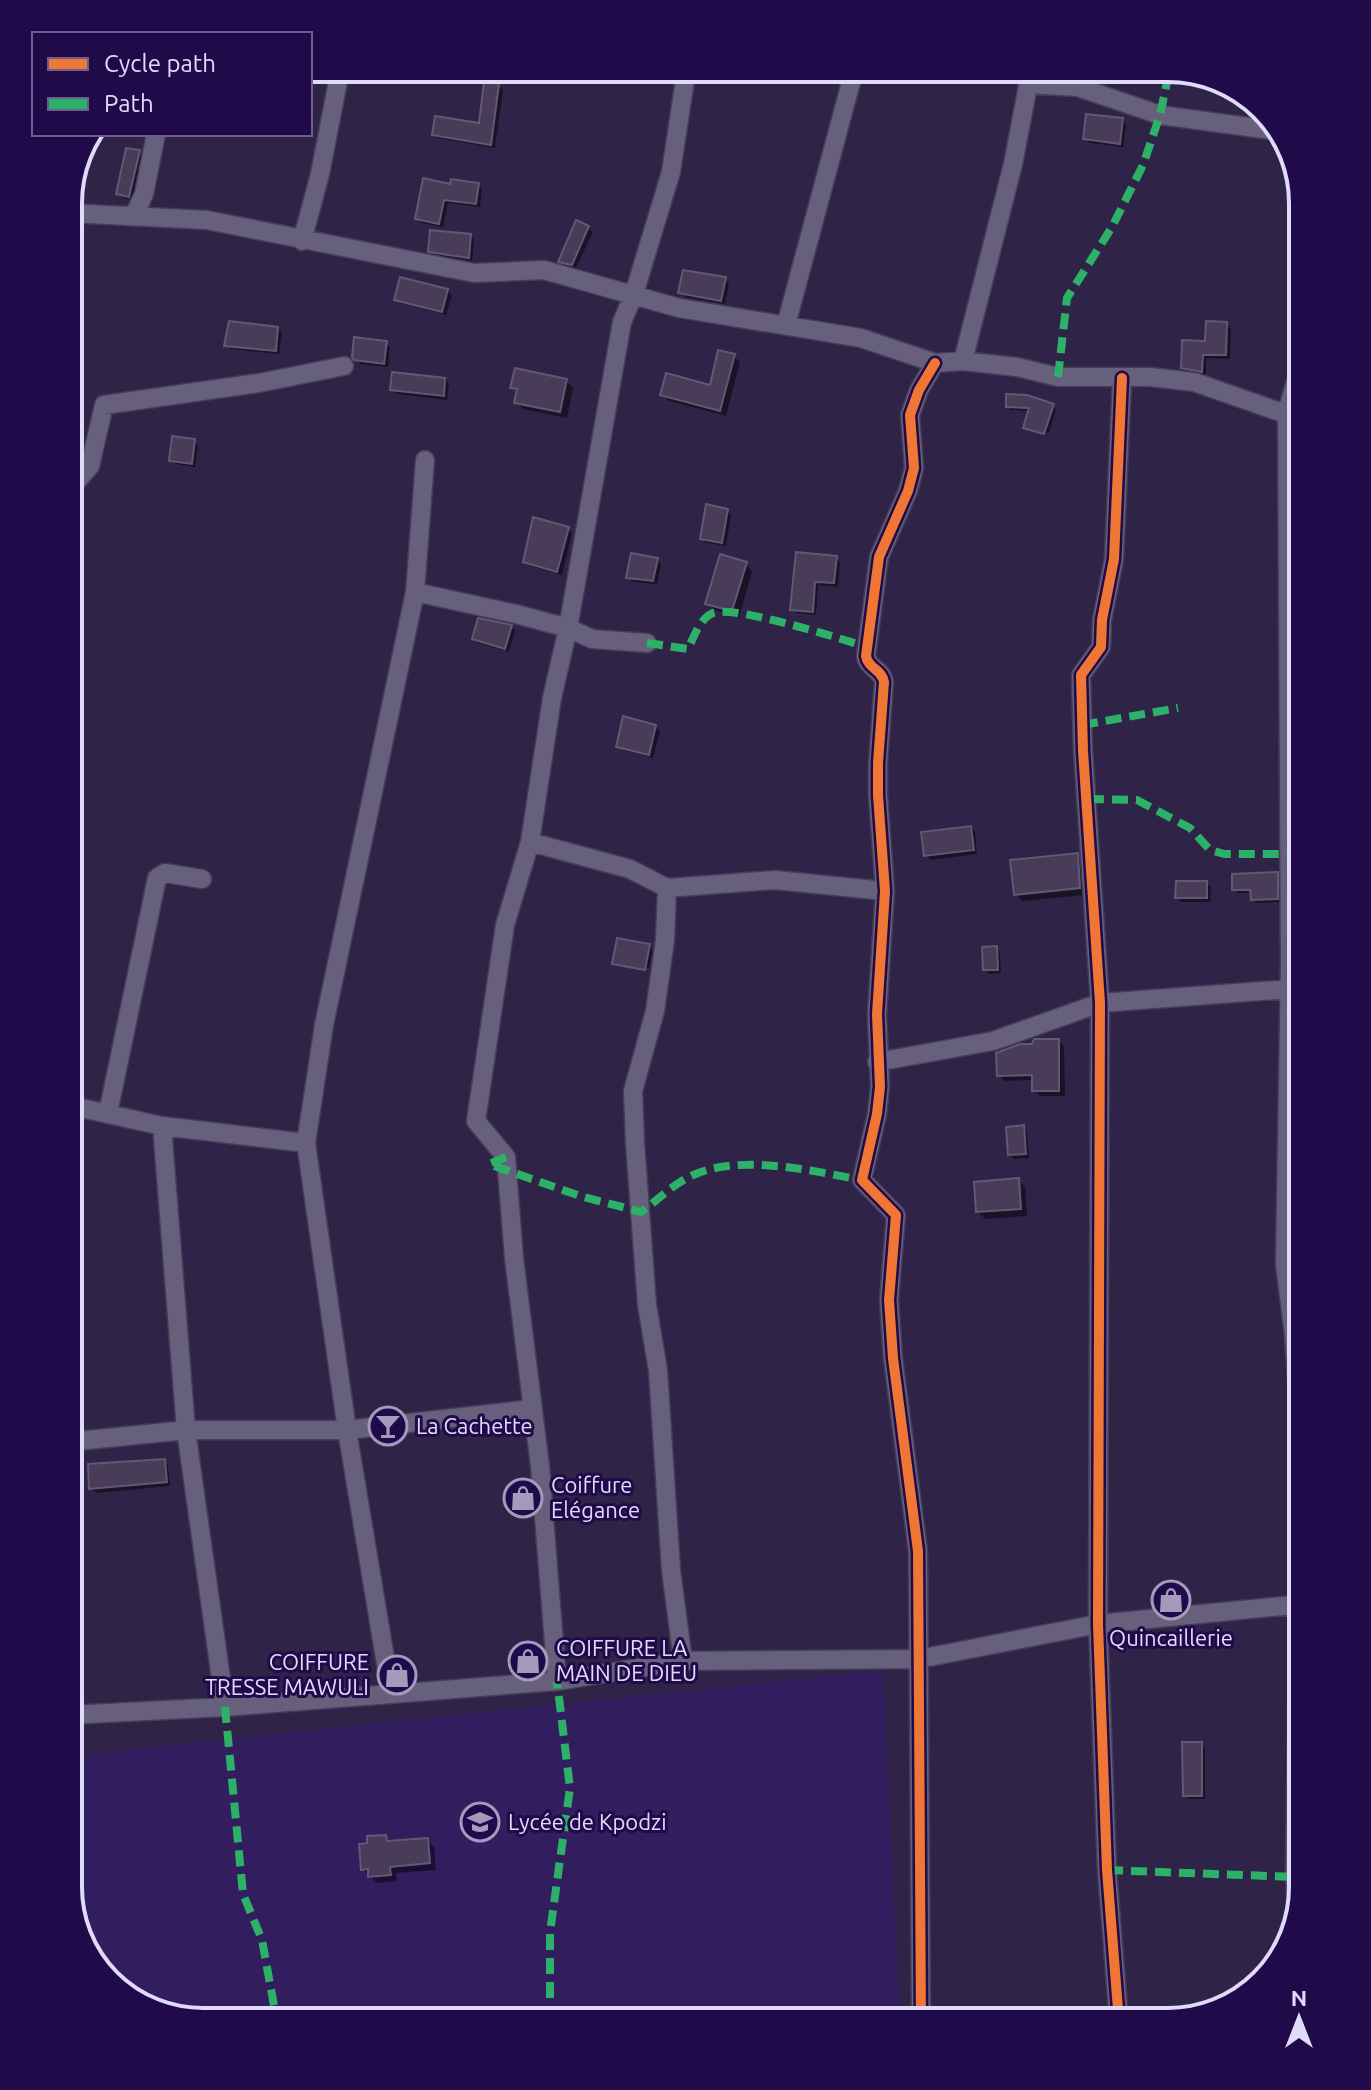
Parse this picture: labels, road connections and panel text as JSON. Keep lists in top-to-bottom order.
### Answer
{
  "places": {
    "bar": ["La Cachette"],
    "shop": [
      "Coiffure Elégance",
      "Quincaillerie",
      "COIFFURE LA MAIN DE DIEU",
      "COIFFURE TRESSE MAWULI"
    ],
    "school or university": ["Lycée de Kpodzi"]
  },
  "legend": ["Cycle path", "Path"],
  "north": "top"
}
